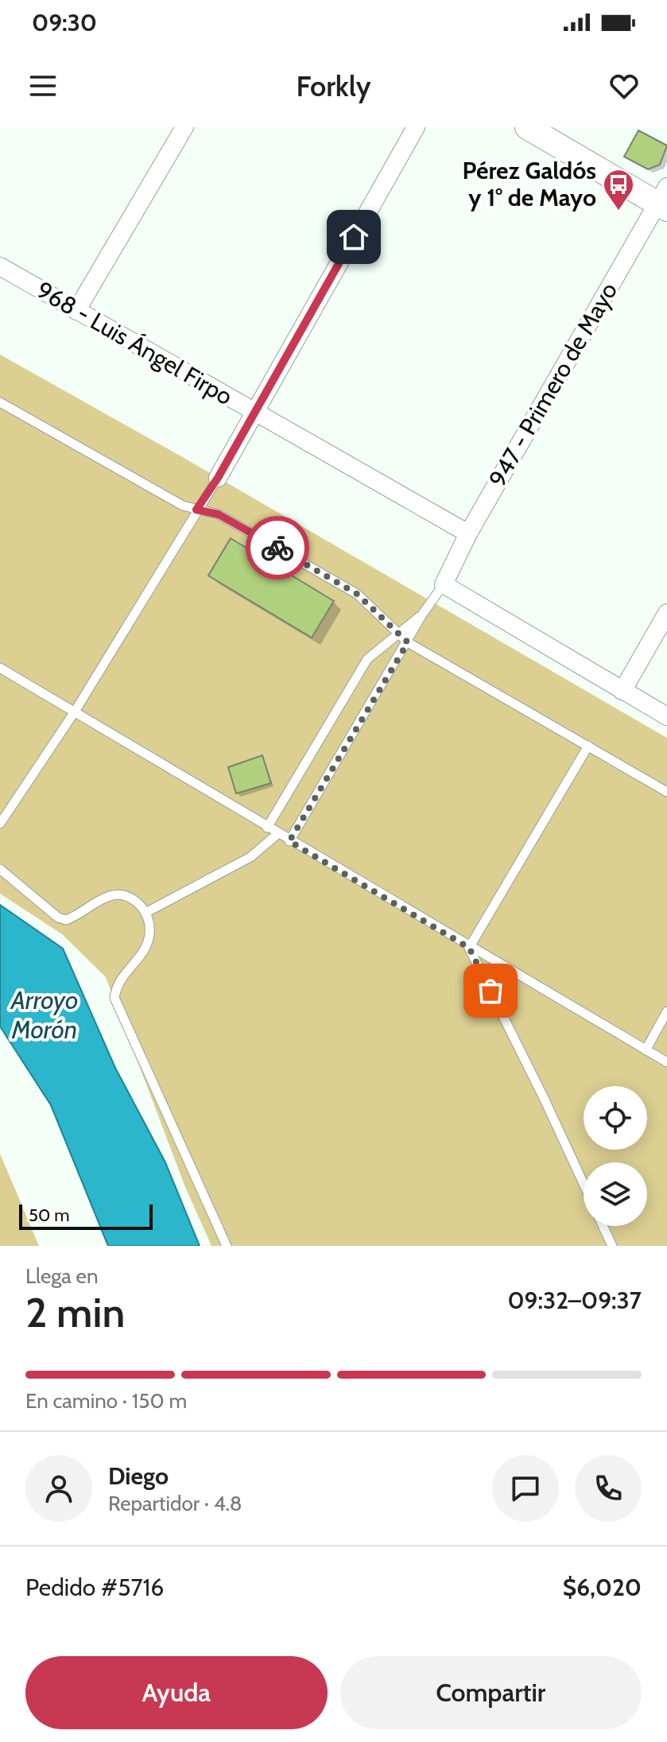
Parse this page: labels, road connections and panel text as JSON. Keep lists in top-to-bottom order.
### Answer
{
  "streets": {
    "street": ["968 - Luis Ángel Firpo", "947 - Primero de Mayo"]
  },
  "crossings": [
    ["968 - Luis Ángel Firpo", "947 - Primero de Mayo"]
  ],
  "water": ["Arroyo Morón"],
  "places": {
    "bus stop": ["Pérez Galdós y 1° de Mayo"]
  },
  "scale_bar": "50 m",
  "page": {
    "status": "09:30",
    "header": "Forkly",
    "scale": "50 m",
    "heading": ["2 min", "Llega en", "09:32–09:37"],
    "panel": [
      "Diego",
      "Repartidor · 4.8",
      "Pedido #5716",
      "$6,020"
    ],
    "bar": "En camino · 150 m",
    "buttons": ["Ayuda", "Compartir"]
  }
}
